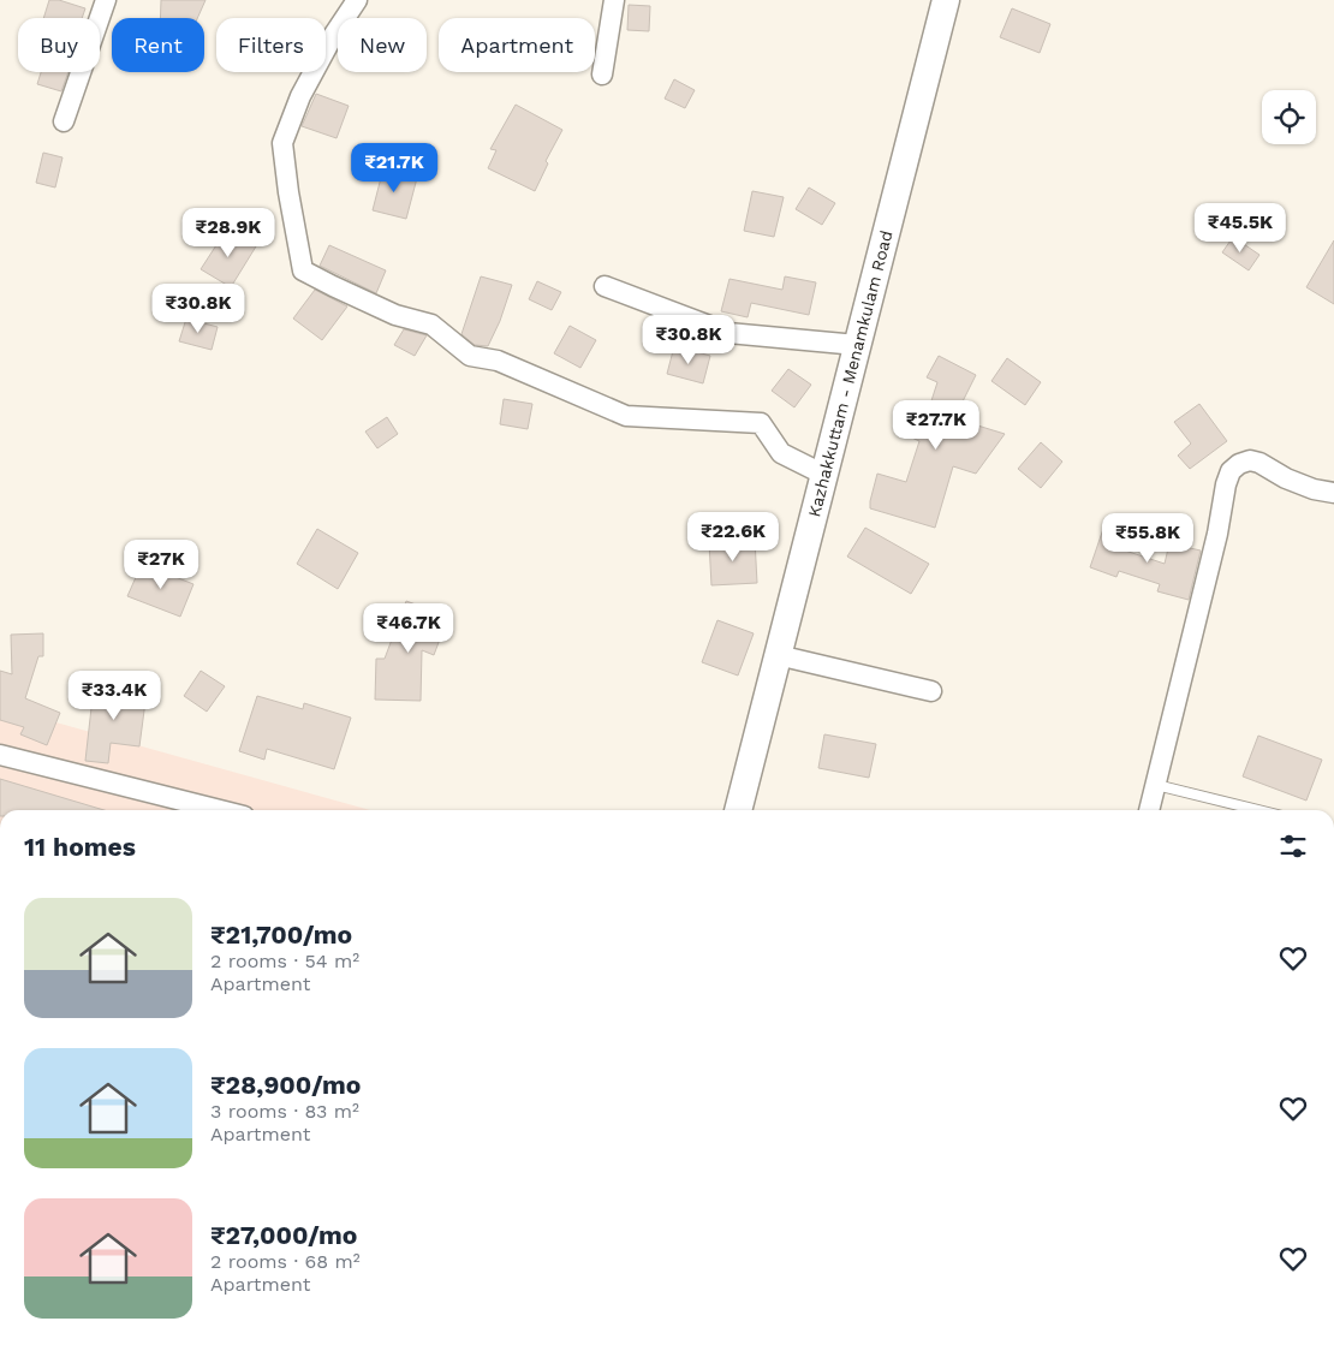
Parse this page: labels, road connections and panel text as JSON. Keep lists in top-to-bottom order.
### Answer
{
  "streets": {
    "main road": ["Kazhakkuttam - Menamkulam Road"]
  },
  "page": {
    "chip": [
      "Buy",
      "Rent",
      "Filters",
      "New",
      "Apartment"
    ],
    "price": [
      "₹21.7K",
      "₹45.5K",
      "₹28.9K",
      "₹30.8K",
      "₹30.8K",
      "₹27.7K",
      "₹22.6K",
      "₹55.8K",
      "₹27K",
      "₹46.7K",
      "₹33.4K"
    ],
    "heading": "11 homes",
    "list": [
      {
        "name": "₹21,700/mo",
        "note": "2 rooms · 54 m² · Apartment"
      },
      {
        "name": "₹28,900/mo",
        "note": "3 rooms · 83 m² · Apartment"
      },
      {
        "name": "₹27,000/mo",
        "note": "2 rooms · 68 m² · Apartment"
      }
    ]
  }
}
